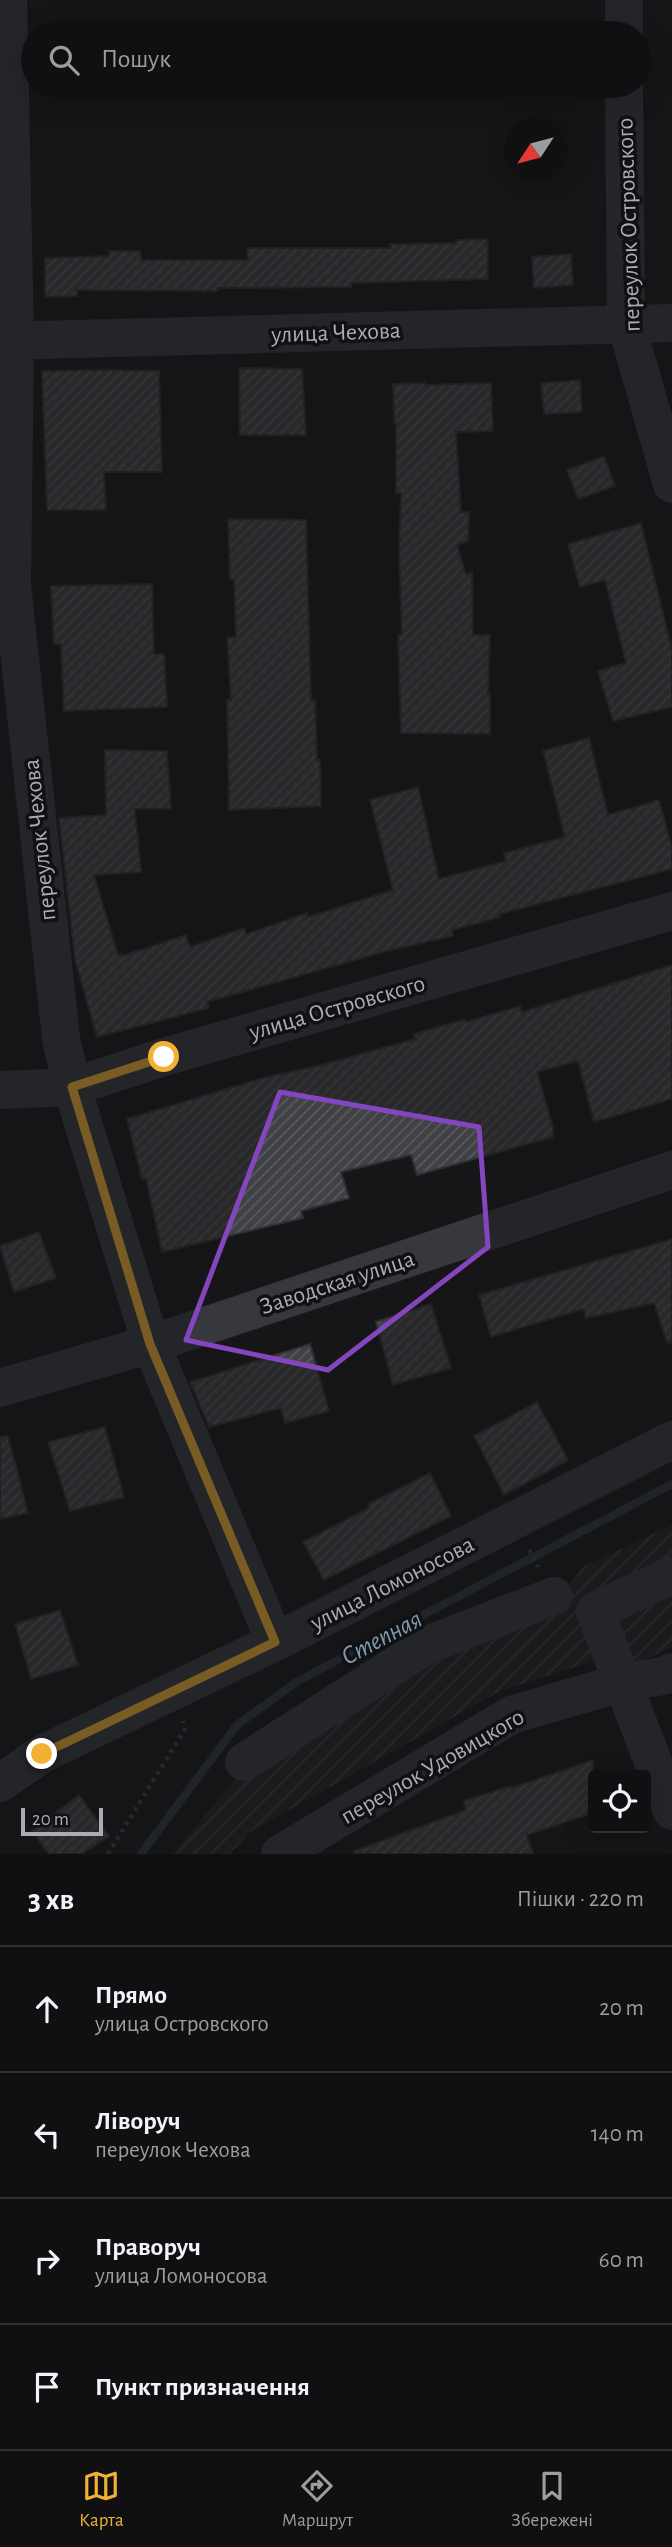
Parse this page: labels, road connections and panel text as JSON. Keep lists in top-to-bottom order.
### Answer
{
  "streets": {
    "street": [
      "переулок Островского",
      "улица Чехова",
      "переулок Чехова",
      "улица Островского",
      "Заводская улица",
      "улица Ломоносова",
      "переулок Удовицкого"
    ]
  },
  "crossings": [
    ["переулок Островского", "улица Чехова"],
    ["улица Чехова", "переулок Чехова"],
    ["переулок Чехова", "улица Островского"],
    ["переулок Чехова", "Заводская улица"],
    ["переулок Чехова", "улица Ломоносова"]
  ],
  "water": ["Степная"],
  "scale_bar": "20 m",
  "north": "bottom left",
  "page": {
    "search": "Пошук",
    "scale": "20 m",
    "heading": ["3 хв", "Пішки · 220 m"],
    "list": [
      ["Прямо", "улица Островского", "20 m"],
      ["Ліворуч", "переулок Чехова", "140 m"],
      ["Праворуч", "улица Ломоносова", "60 m"],
      "Пункт призначення"
    ],
    "nav": ["Карта", "Маршрут", "Збережені"]
  }
}
